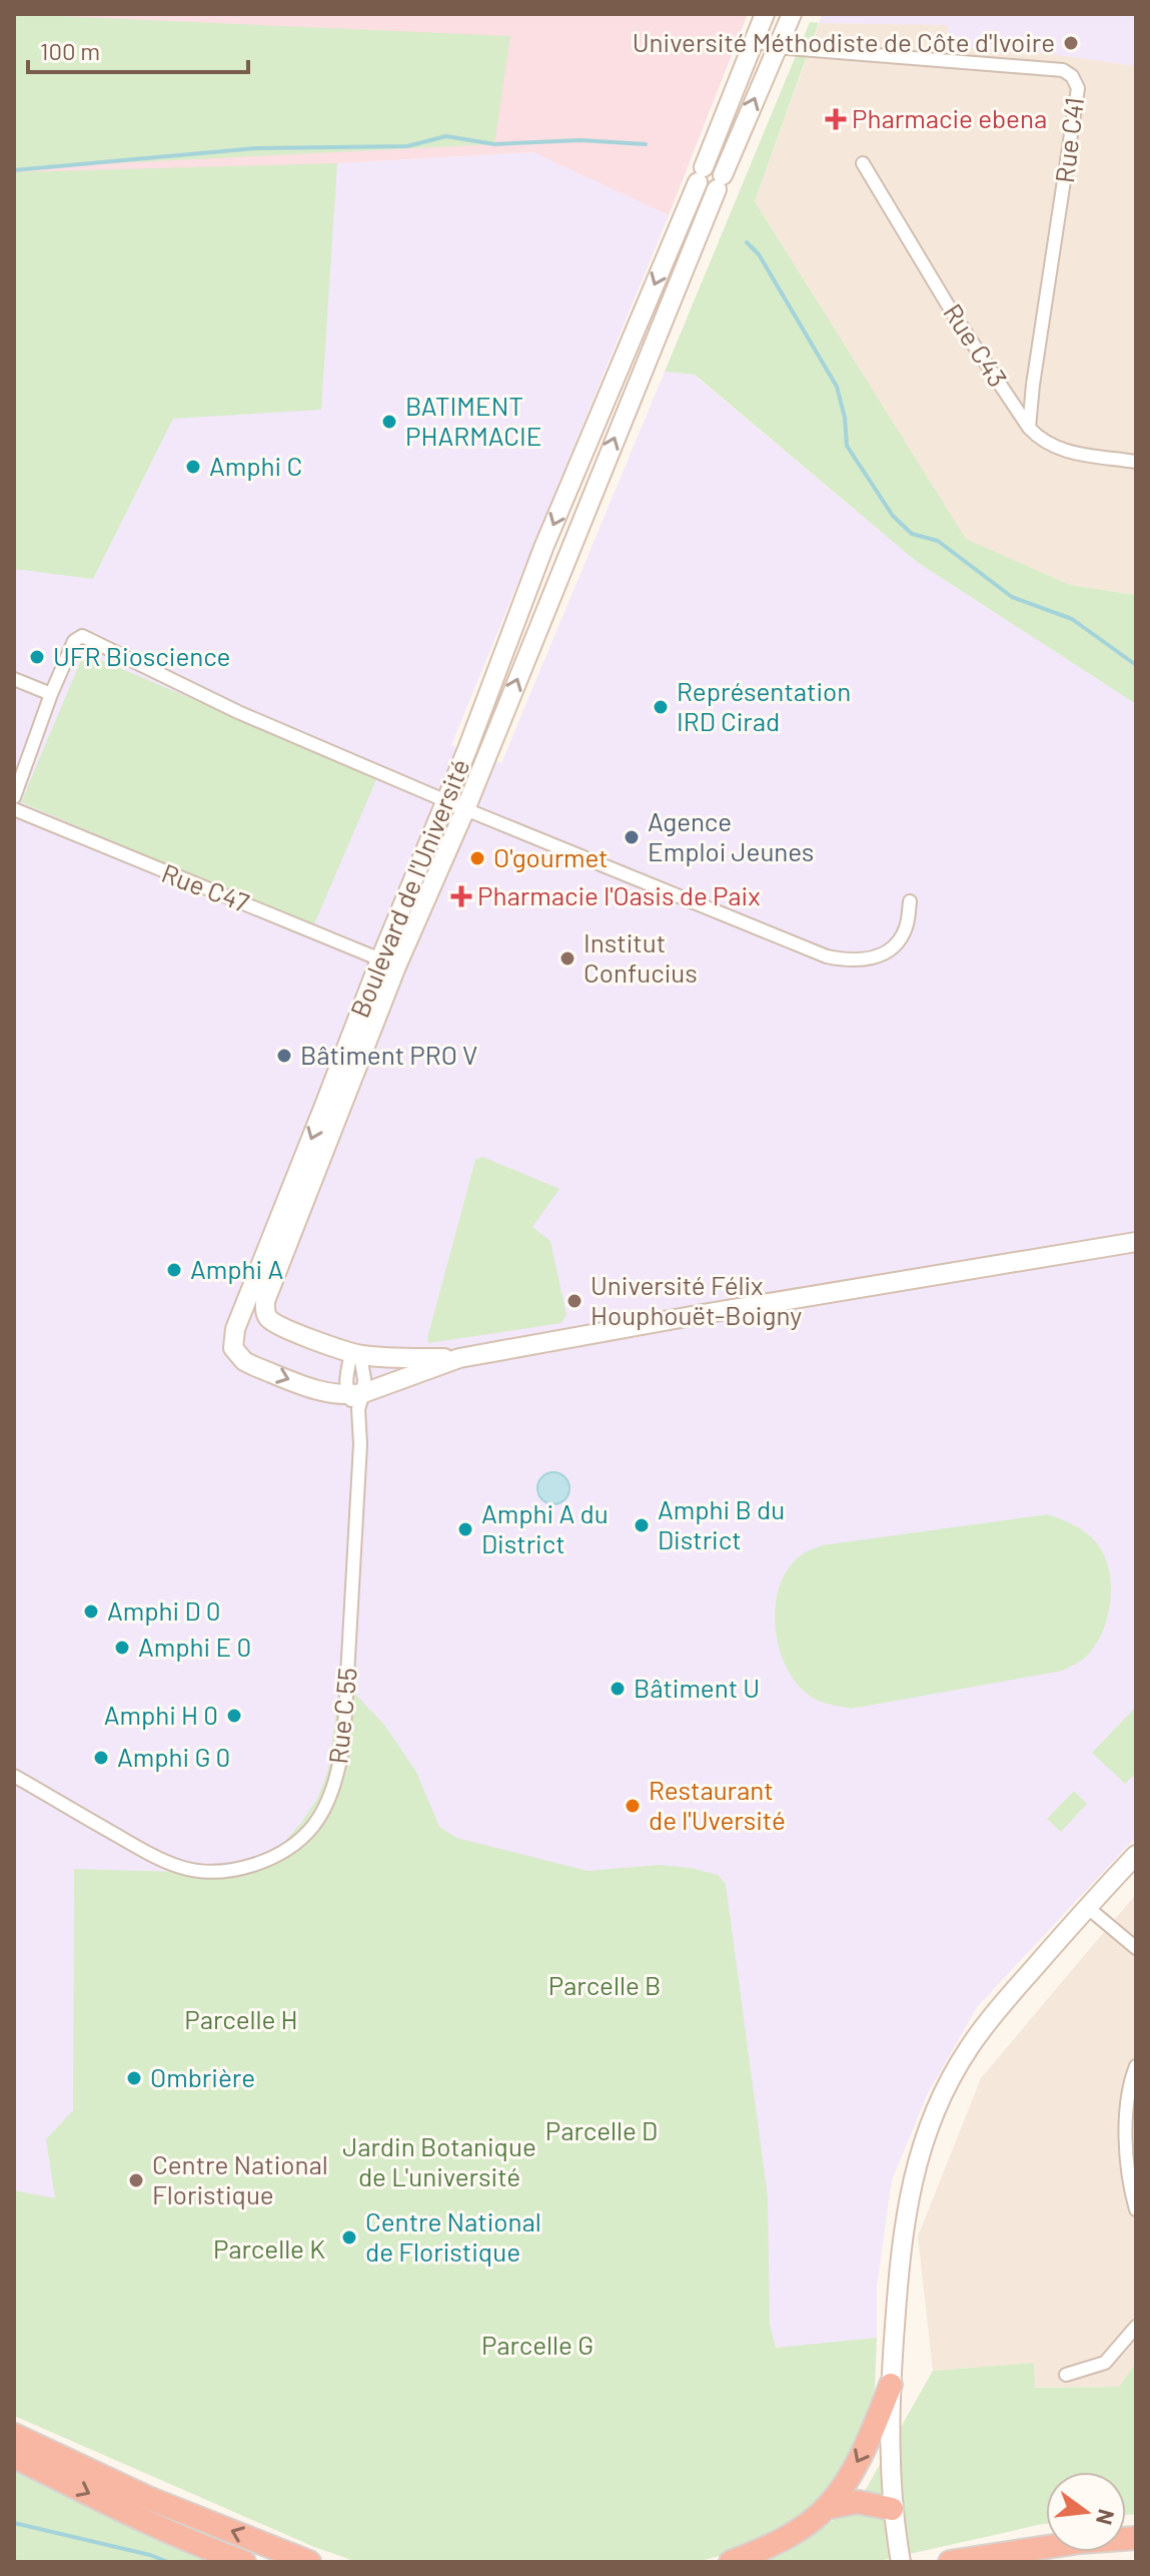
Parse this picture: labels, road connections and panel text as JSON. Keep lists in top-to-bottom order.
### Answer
{
  "streets": {
    "street": [
      "Rue C41",
      "Rue C43",
      "Rue C47",
      "Boulevard de l'Université",
      "Rue C 55"
    ]
  },
  "crossings": [
    ["Rue C41", "Rue C43"],
    ["Rue C41", "Boulevard de l'Université"],
    ["Rue C47", "Boulevard de l'Université"],
    ["Boulevard de l'Université", "Rue C 55"]
  ],
  "parks": [
    "Parcelle B",
    "Parcelle H",
    "Parcelle D",
    "Jardin Botanique de L'université",
    "Parcelle K",
    "Parcelle G"
  ],
  "places": {
    "other": [
      "Université Méthodiste de Côte d'Ivoire",
      "BATIMENT PHARMACIE",
      "Amphi C",
      "UFR Bioscience",
      "Représentation IRD Cirad",
      "Agence Emploi Jeunes",
      "O'gourmet",
      "Institut Confucius",
      "Bâtiment PRO V",
      "Amphi A",
      "Université Félix Houphouët-Boigny",
      "Amphi B du District",
      "Amphi A du District",
      "Amphi D 0",
      "Amphi E 0",
      "Bâtiment U",
      "Amphi H 0",
      "Amphi G 0",
      "Restaurant de l'Uversité",
      "Ombrière",
      "Centre National Floristique",
      "Centre National de Floristique"
    ],
    "health": ["Pharmacie ebena", "Pharmacie l'Oasis de Paix"]
  },
  "scale_bar": "100 m",
  "north": "right"
}
